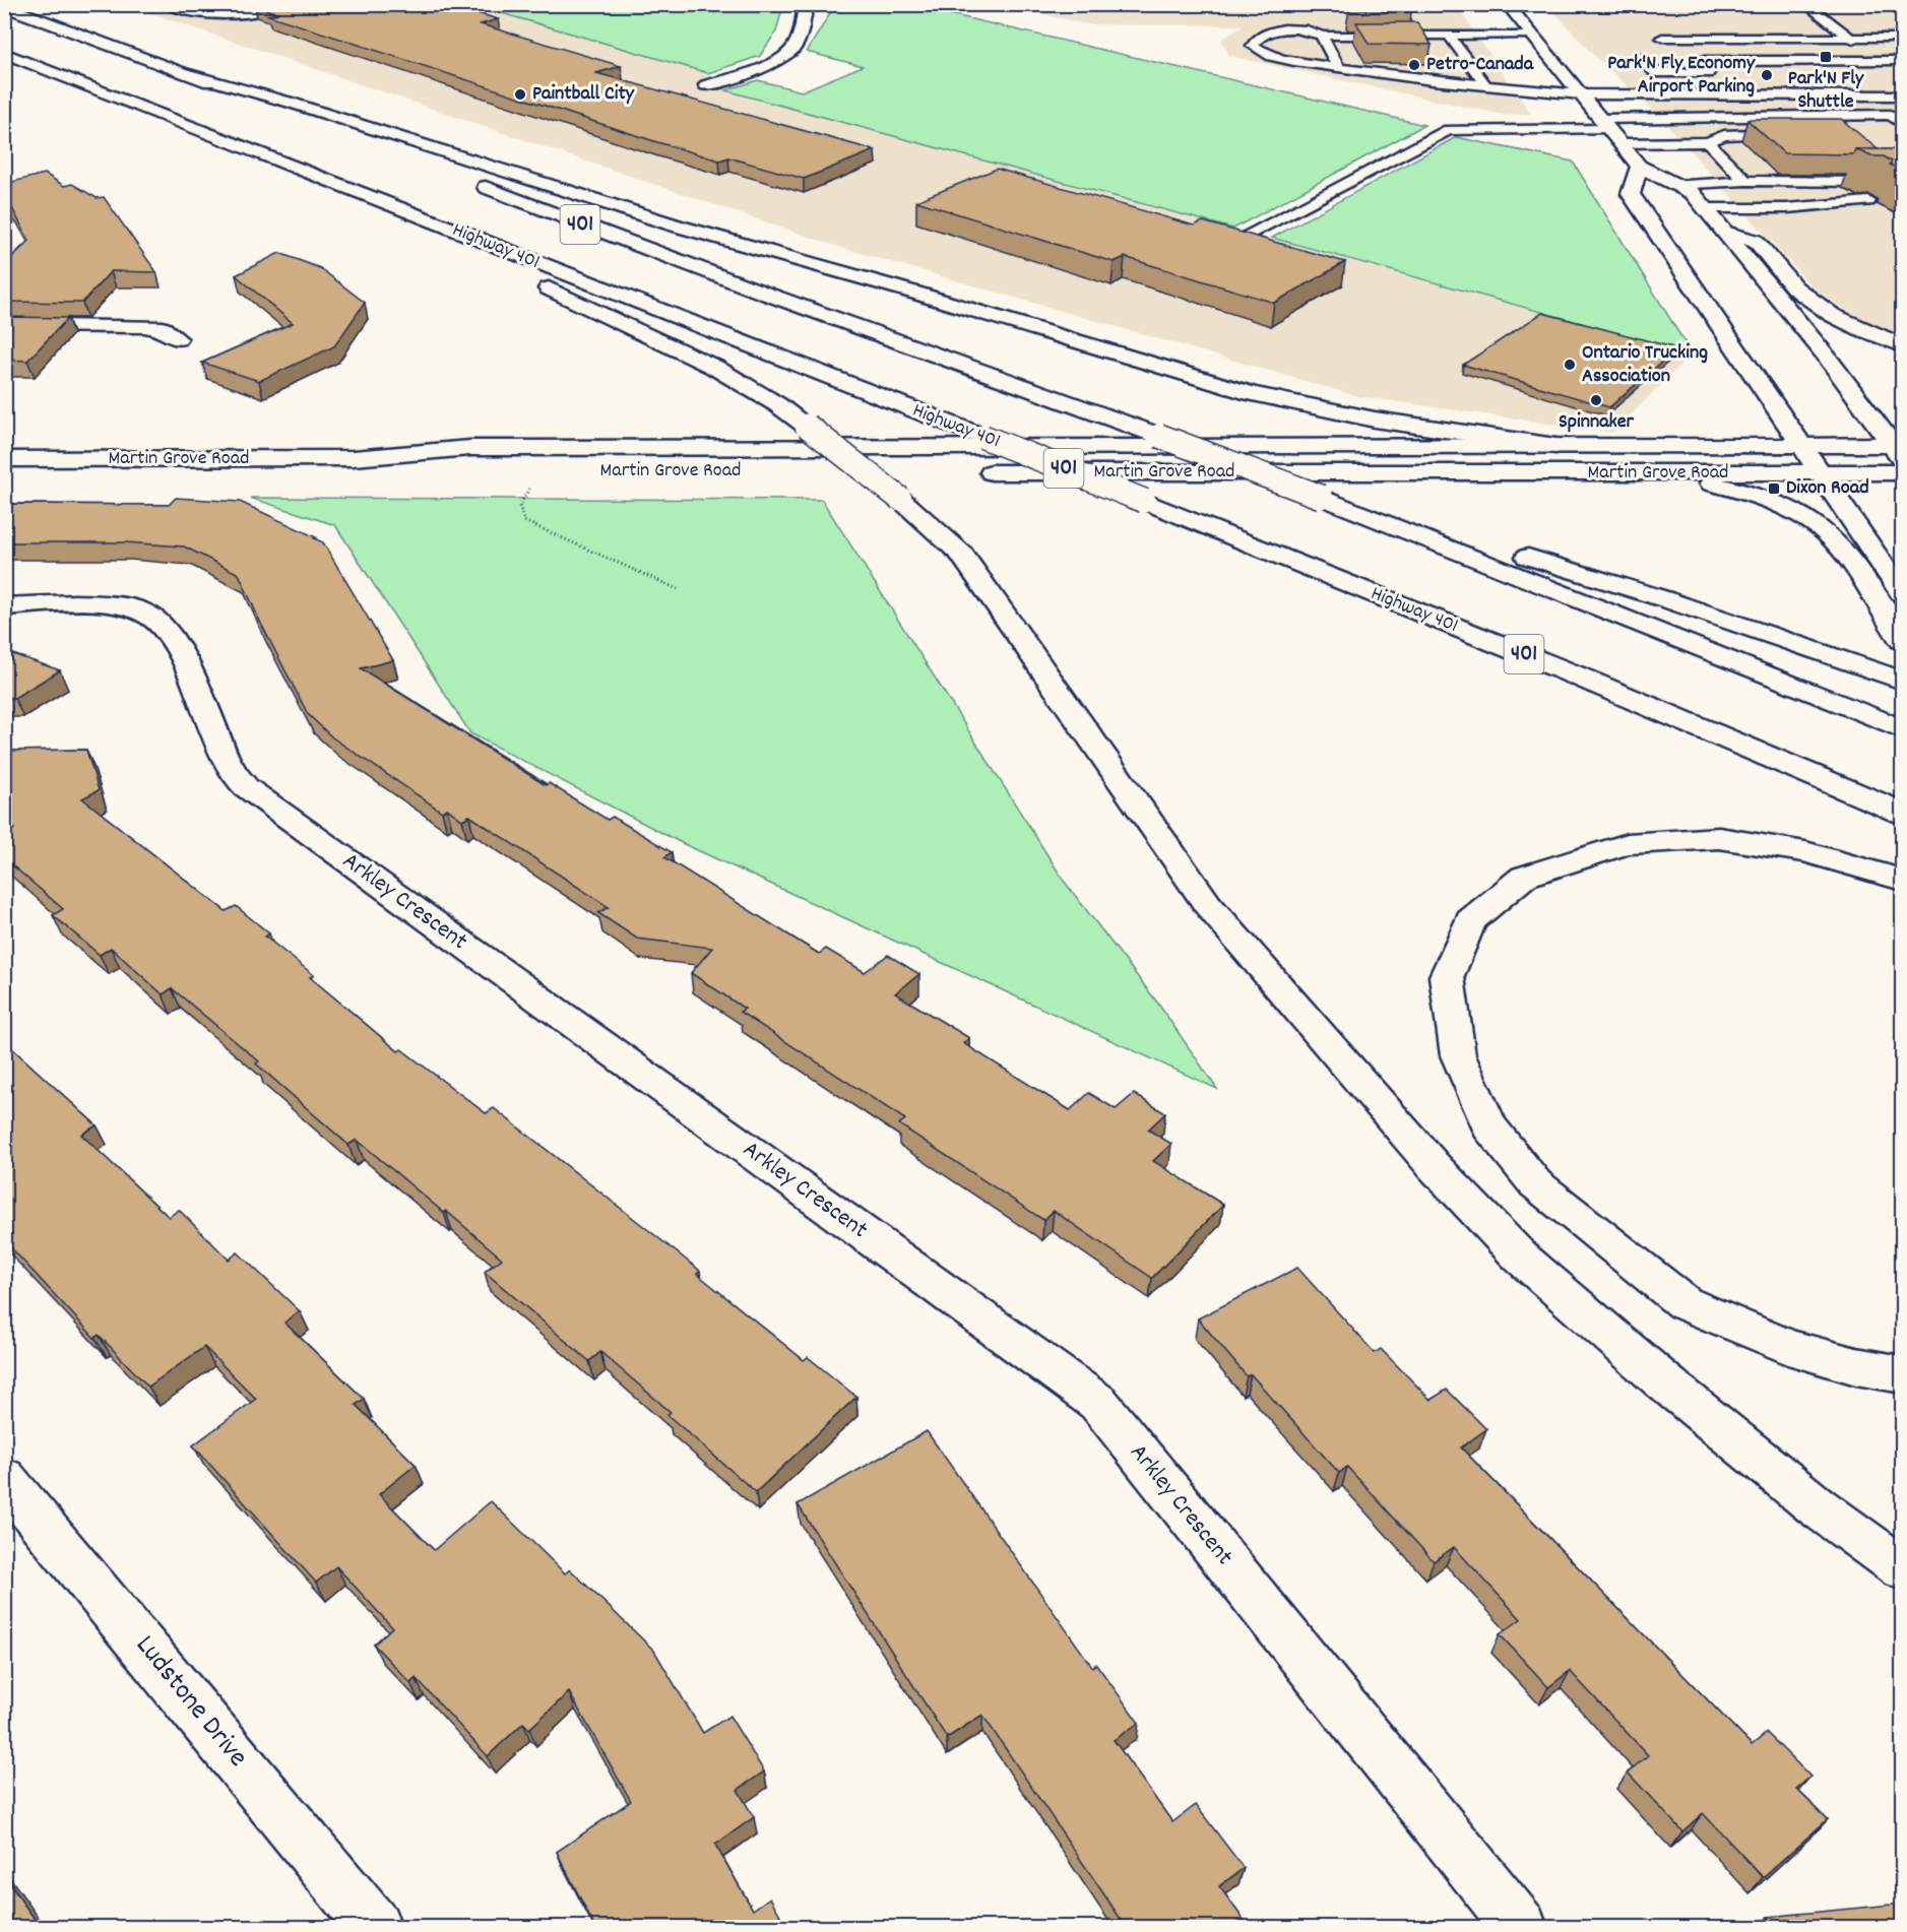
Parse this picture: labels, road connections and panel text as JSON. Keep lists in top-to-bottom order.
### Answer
{
  "streets": {
    "main road": [
      "401",
      "Highway 401",
      "Martin Grove Road",
      "Arkley Crescent",
      "Ludstone Drive"
    ]
  },
  "places": {
    "transit": ["Park'N Fly Shuttle", "Dixon Road"],
    "other": [
      "Petro-Canada",
      "Park'N Fly Economy Airport Parking",
      "Paintball City",
      "Ontario Trucking Association",
      "Spinnaker"
    ]
  }
}
